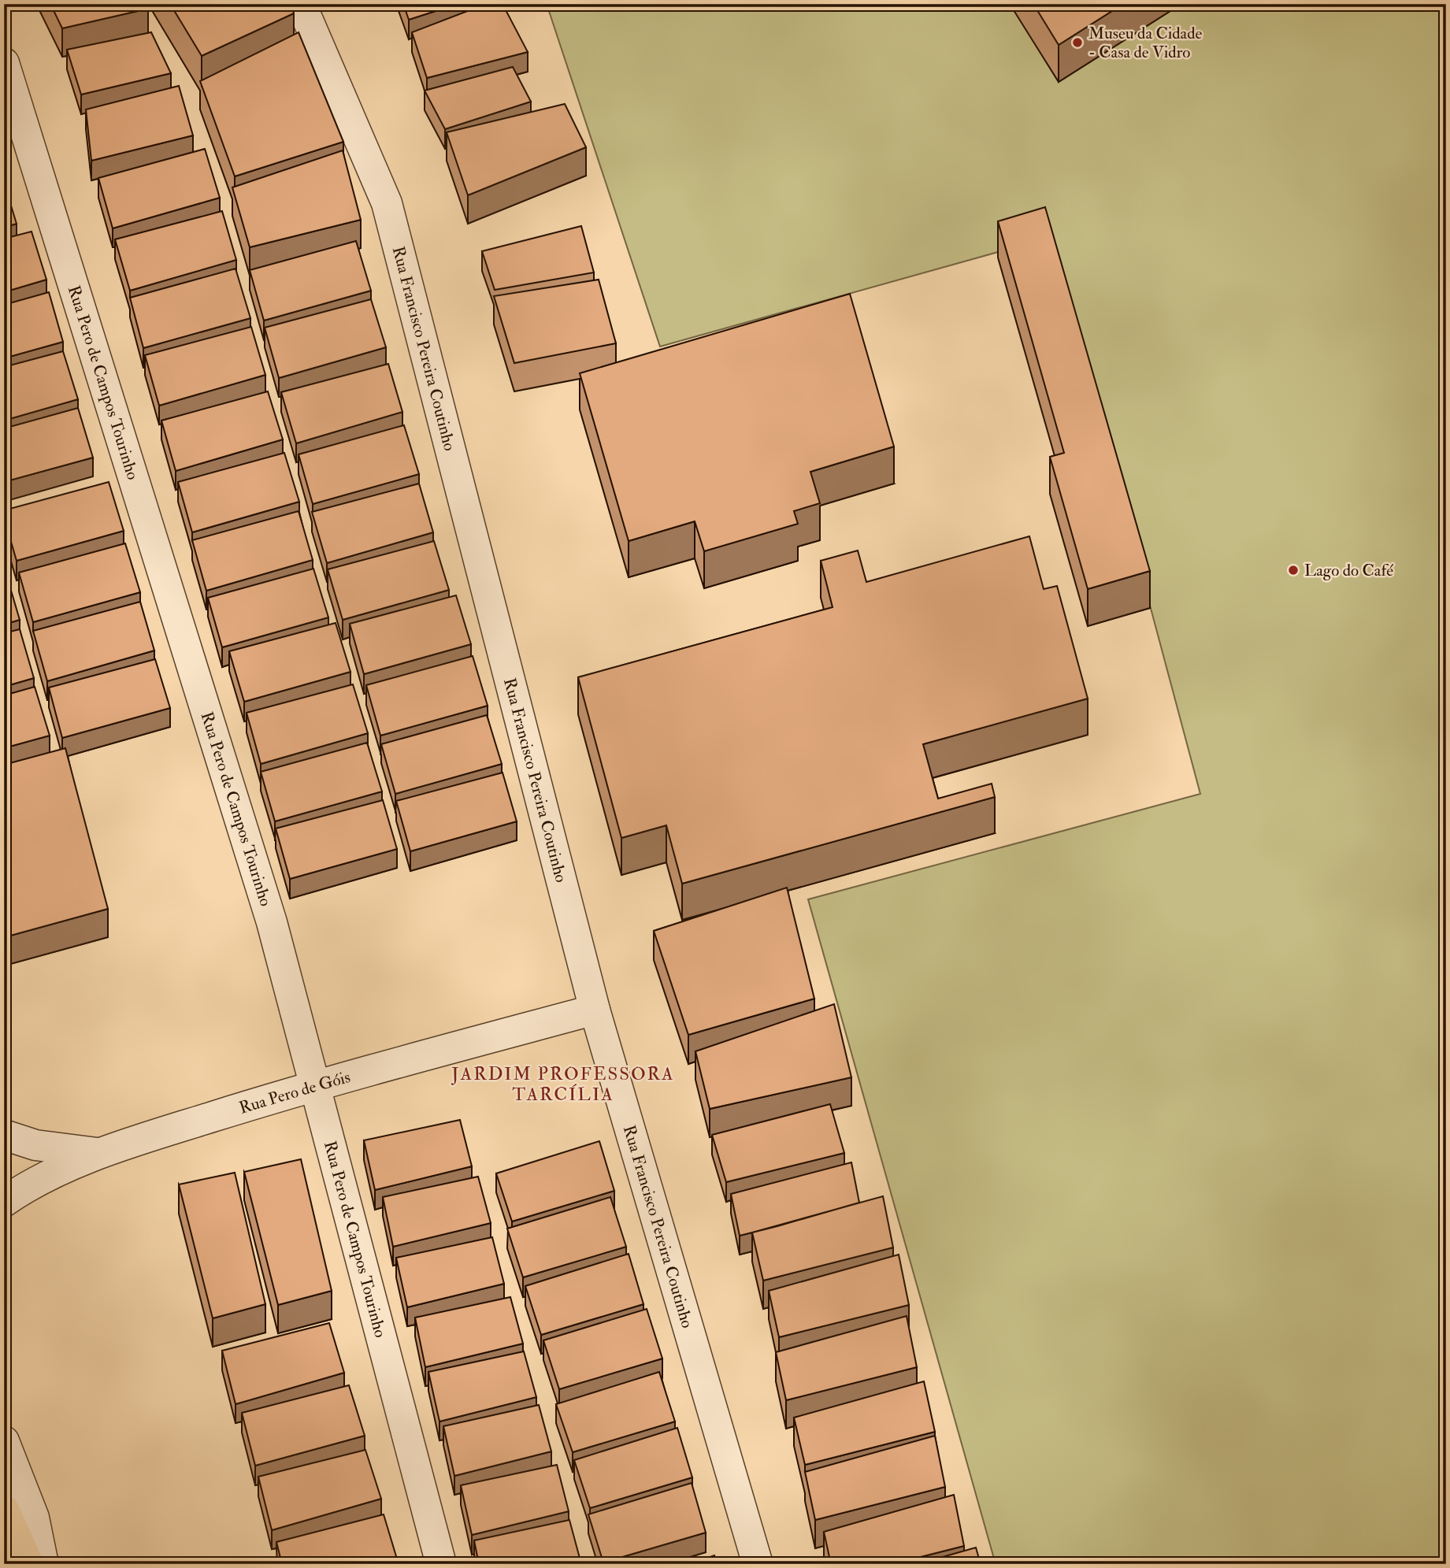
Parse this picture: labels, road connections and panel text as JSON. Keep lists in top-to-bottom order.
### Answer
{
  "streets": {
    "street": ["Rua Francisco Pereira Coutinho", "Rua Pero de Campos Tourinho", "Rua Pero de Góis"]
  },
  "crossings": [
    ["Rua Francisco Pereira Coutinho", "Rua Pero de Góis"],
    ["Rua Pero de Campos Tourinho", "Rua Pero de Góis"]
  ],
  "districts": ["JARDIM PROFESSORA TARCÍLIA"],
  "places": ["Museu da Cidade - Casa de Vidro", "Lago do Café"]
}
